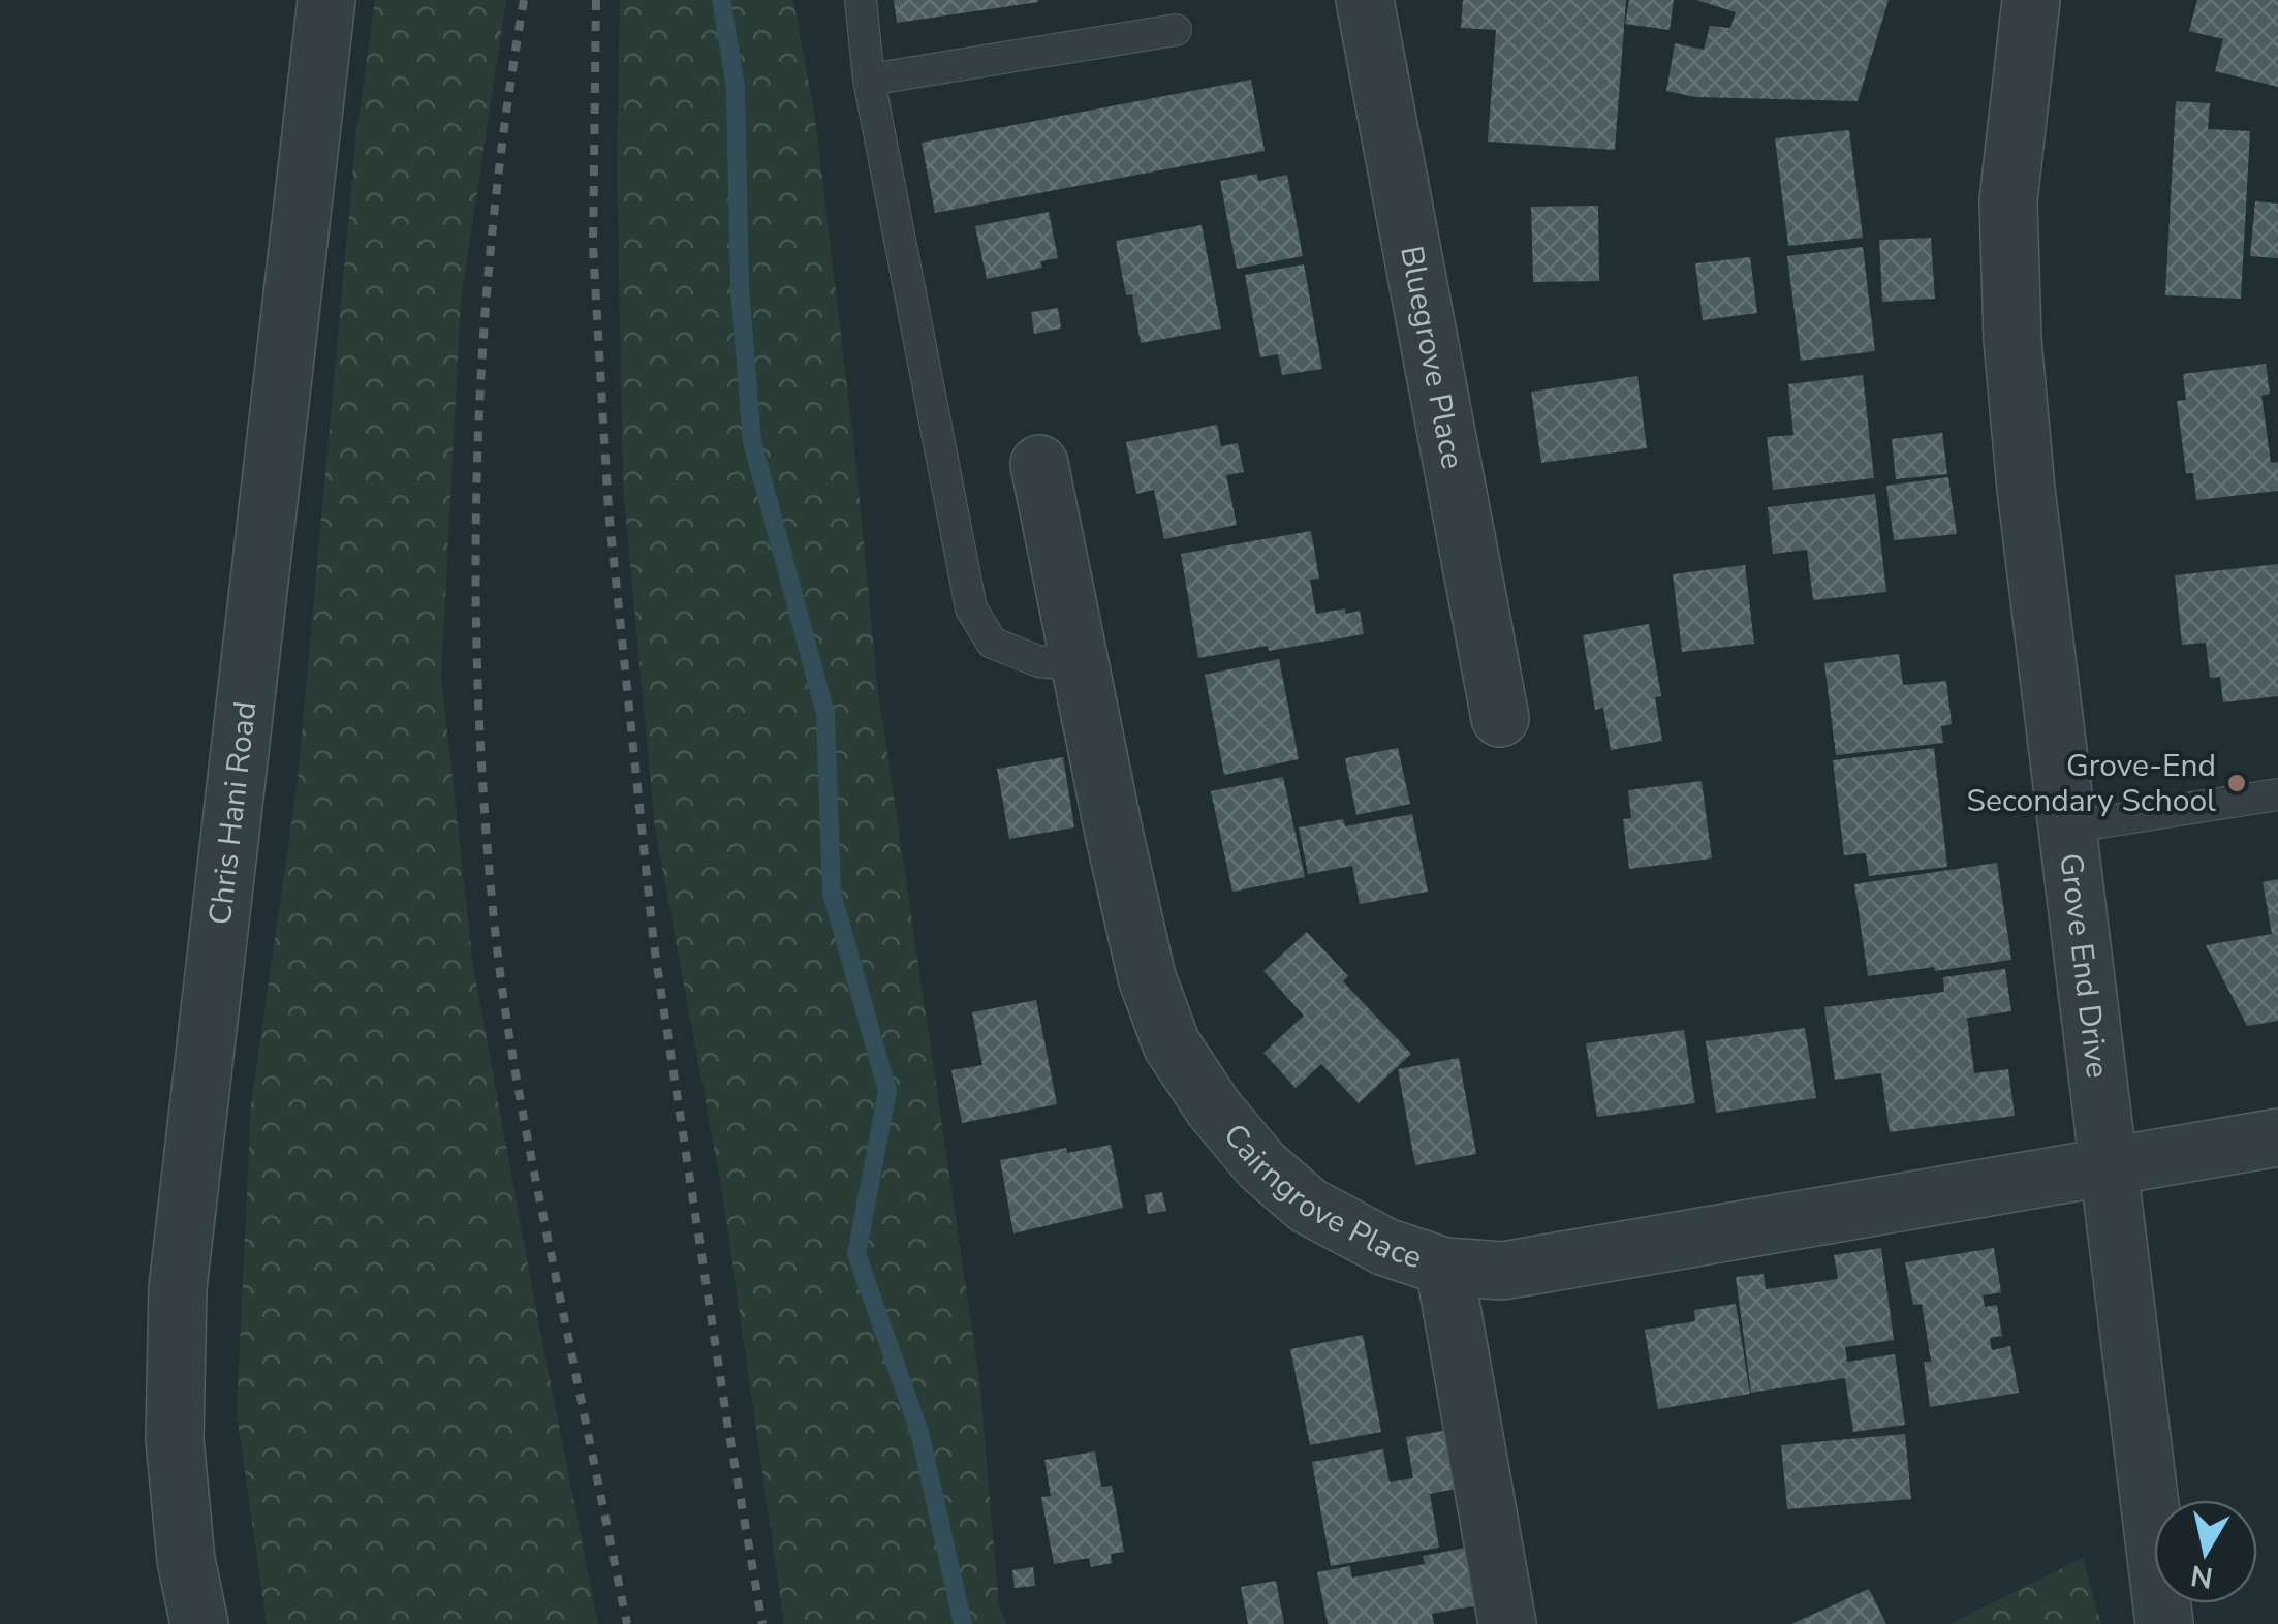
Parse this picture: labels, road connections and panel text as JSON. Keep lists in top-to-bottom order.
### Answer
{
  "streets": {
    "street": [
      "Bluegrove Place",
      "Chris Hani Road",
      "Grove End Drive",
      "Cairngrove Place"
    ]
  },
  "crossings": [
    ["Grove End Drive", "Cairngrove Place"]
  ],
  "places": ["Grove-End Secondary School"],
  "north": "bottom"
}
